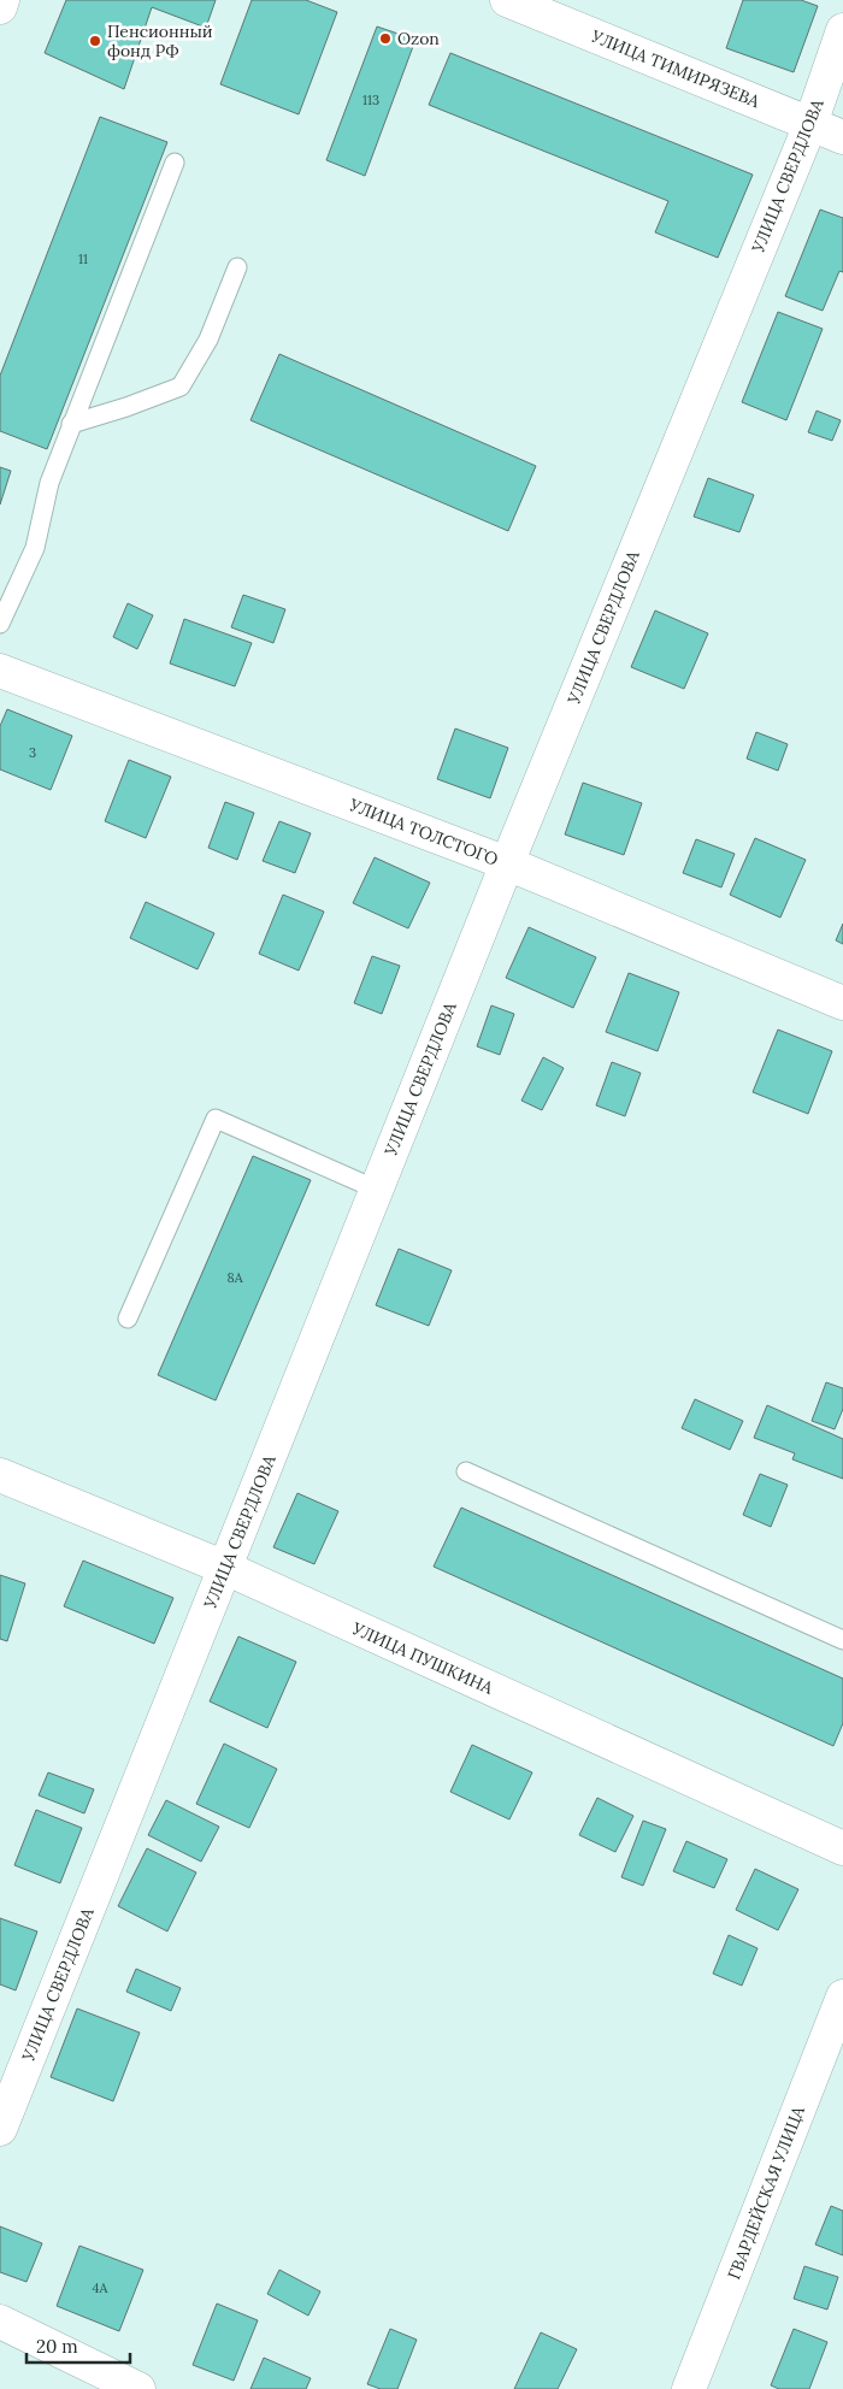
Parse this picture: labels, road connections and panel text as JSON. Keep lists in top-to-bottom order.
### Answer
{
  "streets": {
    "street": [
      "УЛИЦА ТИМИРЯЗЕВА",
      "УЛИЦА СВЕРДЛОВА",
      "УЛИЦА ТОЛСТОГО",
      "УЛИЦА ПУШКИНА",
      "ГВАРДЕЙСКАЯ УЛИЦА"
    ]
  },
  "crossings": [
    ["УЛИЦА ТИМИРЯЗЕВА", "УЛИЦА СВЕРДЛОВА"],
    ["УЛИЦА СВЕРДЛОВА", "УЛИЦА ТОЛСТОГО"],
    ["УЛИЦА СВЕРДЛОВА", "УЛИЦА ПУШКИНА"]
  ],
  "places": ["Ozon", "Пенсионный фонд РФ"],
  "house_numbers": [
    "113",
    "11",
    "3",
    "8А",
    "4А"
  ],
  "scale_bar": "20 m"
}
